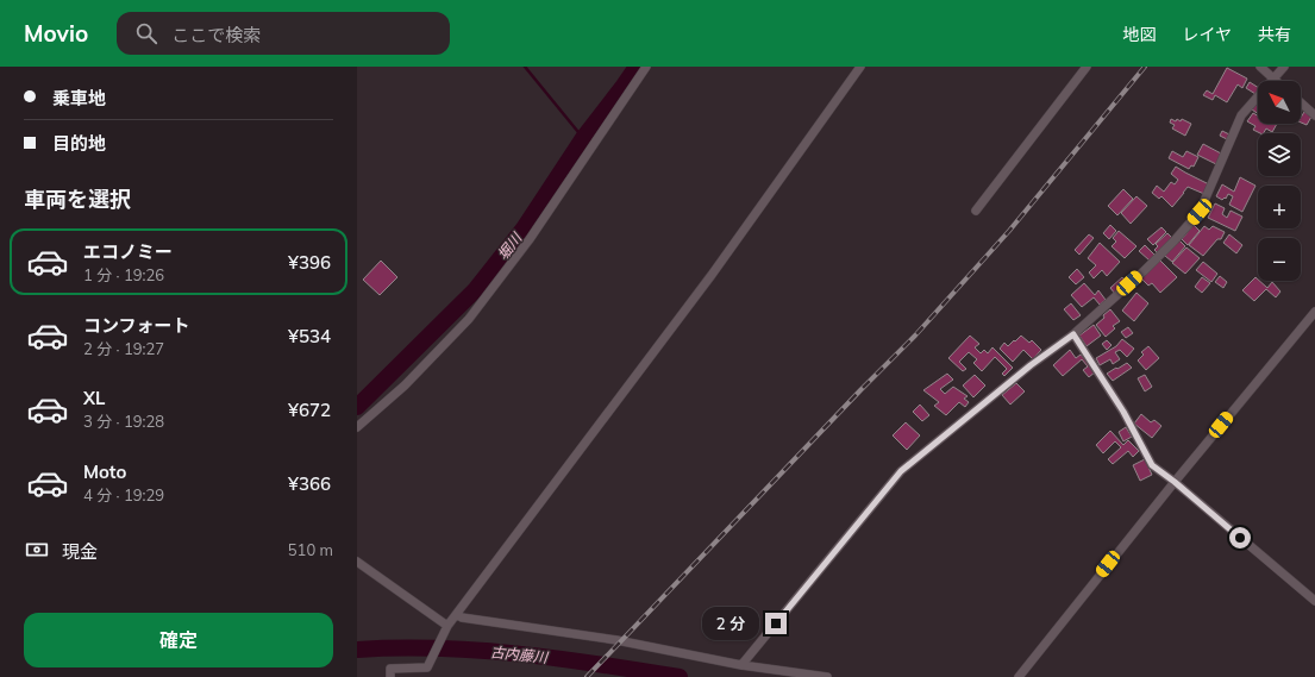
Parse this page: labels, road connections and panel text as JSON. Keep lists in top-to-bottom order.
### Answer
{
  "water": ["堀川", "古内藤川"],
  "north": "top left",
  "page": {
    "header": "Movio",
    "search": "ここで検索",
    "nav": ["地図", "レイヤ", "共有"],
    "banner": ["乗車地", "目的地"],
    "map_buttons": ["+", "−"],
    "heading": "車両を選択",
    "list": [
      {
        "name": "エコノミー",
        "note": "1 分 · 19:26",
        "value": "¥396"
      },
      {
        "name": "コンフォート",
        "note": "2 分 · 19:27",
        "value": "¥534"
      },
      {
        "name": "XL",
        "note": "3 分 · 19:28",
        "value": "¥672"
      },
      {
        "name": "Moto",
        "note": "4 分 · 19:29",
        "value": "¥366"
      }
    ],
    "pay": ["現金", "510 m"],
    "buttons": "確定",
    "bubble": "2 分"
  }
}
